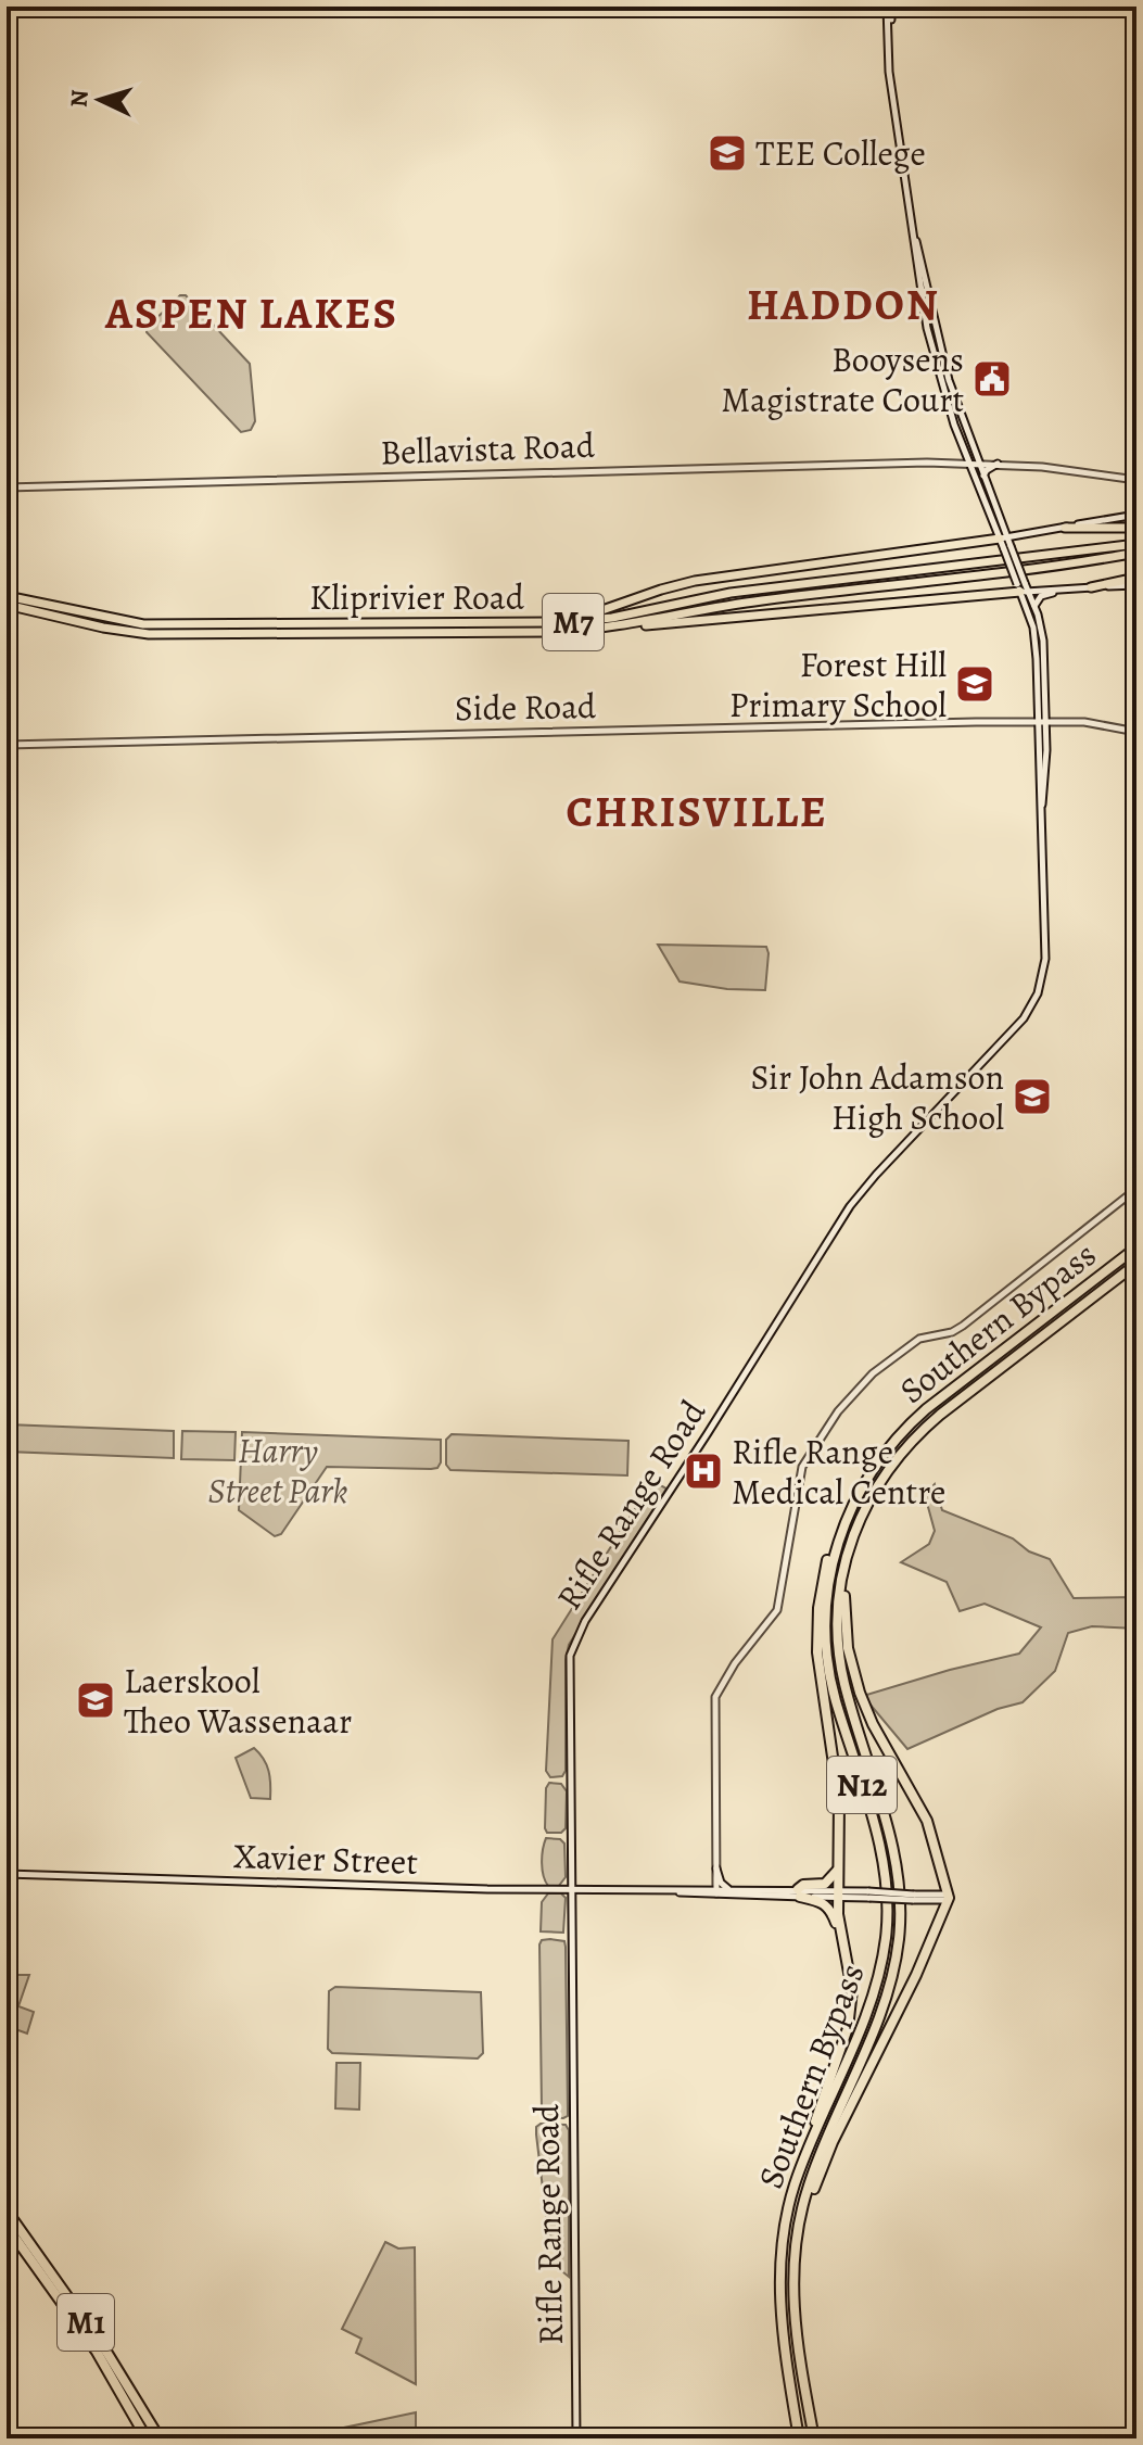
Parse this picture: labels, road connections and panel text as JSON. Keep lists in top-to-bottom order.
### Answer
{
  "streets": {
    "highway": ["Southern Bypass", "N12", "M1"],
    "main road": [
      "Bellavista Road",
      "Kliprivier Road",
      "M7",
      "Side Road",
      "Rifle Range Road",
      "Xavier Street"
    ]
  },
  "crossings": [
    ["Side Road", "Rifle Range Road"],
    ["Rifle Range Road", "Xavier Street"]
  ],
  "districts": ["HADDON", "ASPEN LAKES", "CHRISVILLE"],
  "parks": ["Harry Street Park"],
  "places": {
    "school or university": [
      "TEE College",
      "Forest Hill Primary School",
      "Sir John Adamson High School",
      "Laerskool Theo Wassenaar"
    ],
    "public building": ["Booysens Magistrate Court"],
    "hospital": ["Rifle Range Medical Centre"]
  },
  "north": "left"
}
